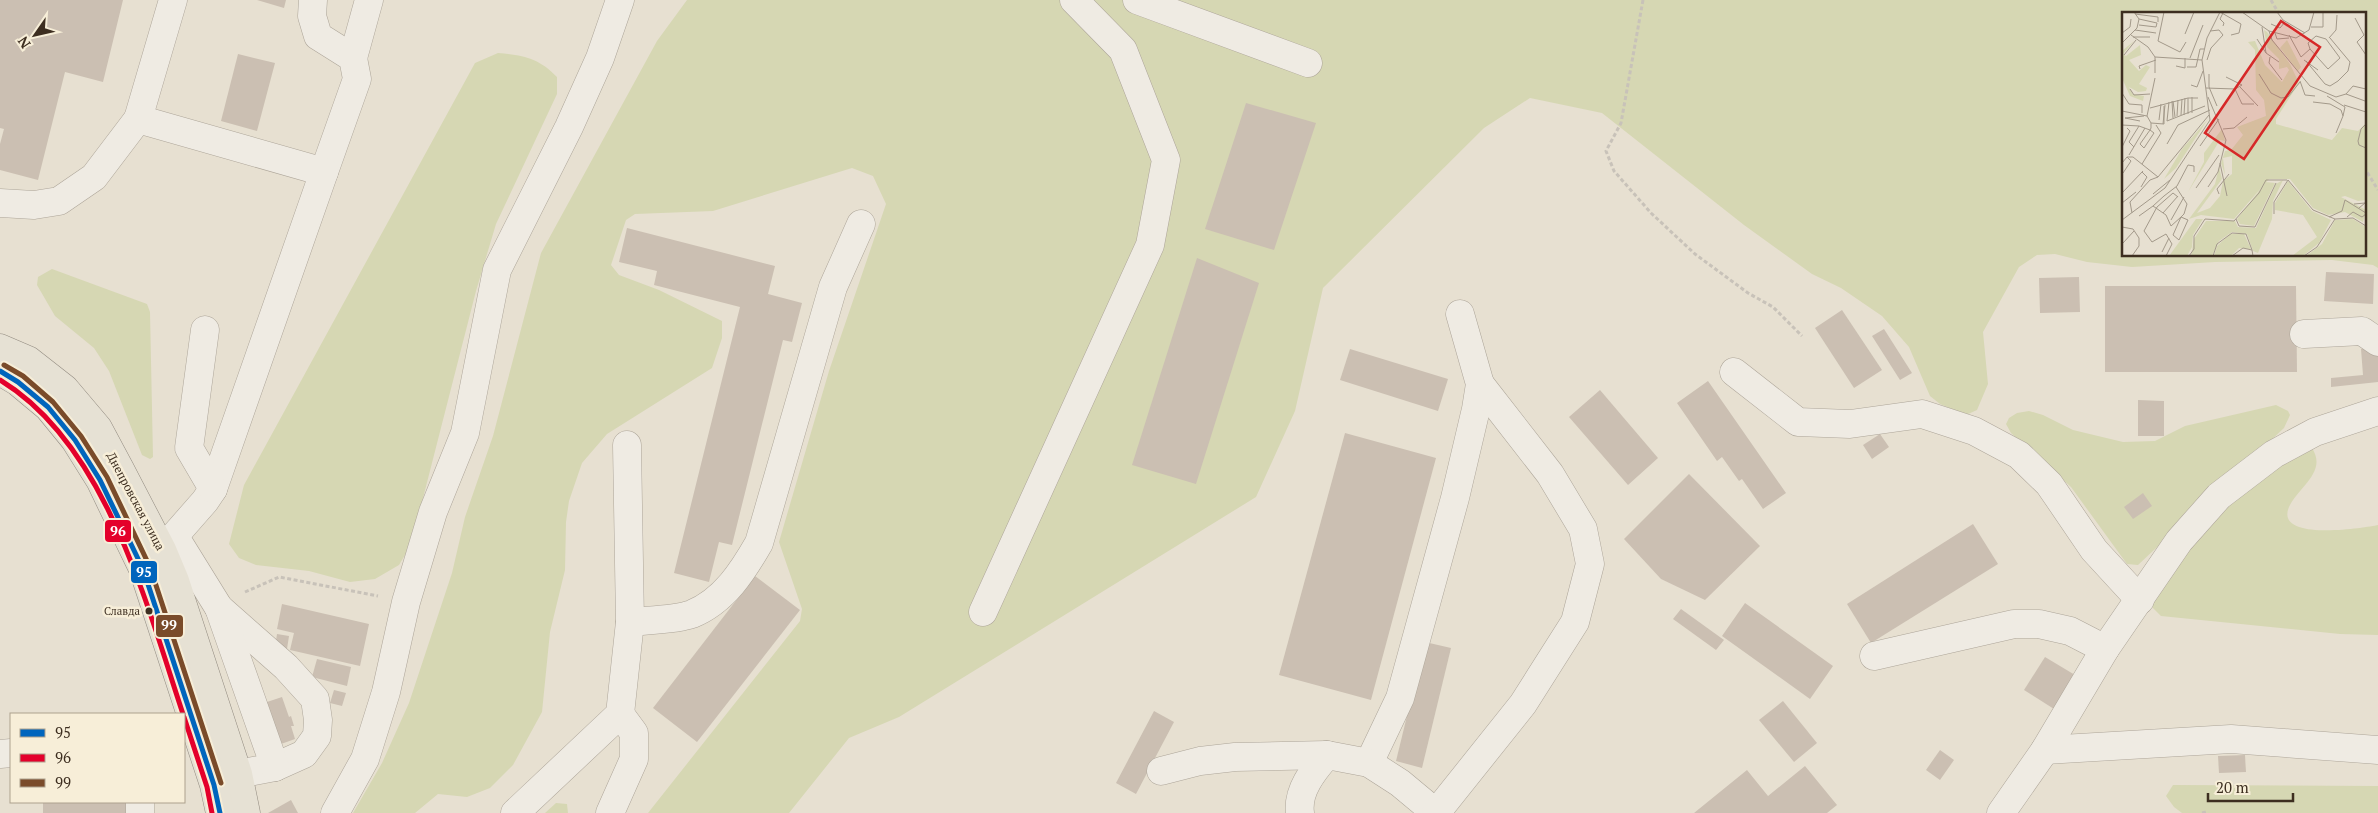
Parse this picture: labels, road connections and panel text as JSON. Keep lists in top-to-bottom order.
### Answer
{
  "streets": {
    "main road": ["Днепровская улица"]
  },
  "places": ["Славда"],
  "lines": ["transit line 99", "transit line 95", "transit line 96"],
  "legend": ["95", "96", "99"],
  "scale_bar": "20 m",
  "north": "bottom left"
}
